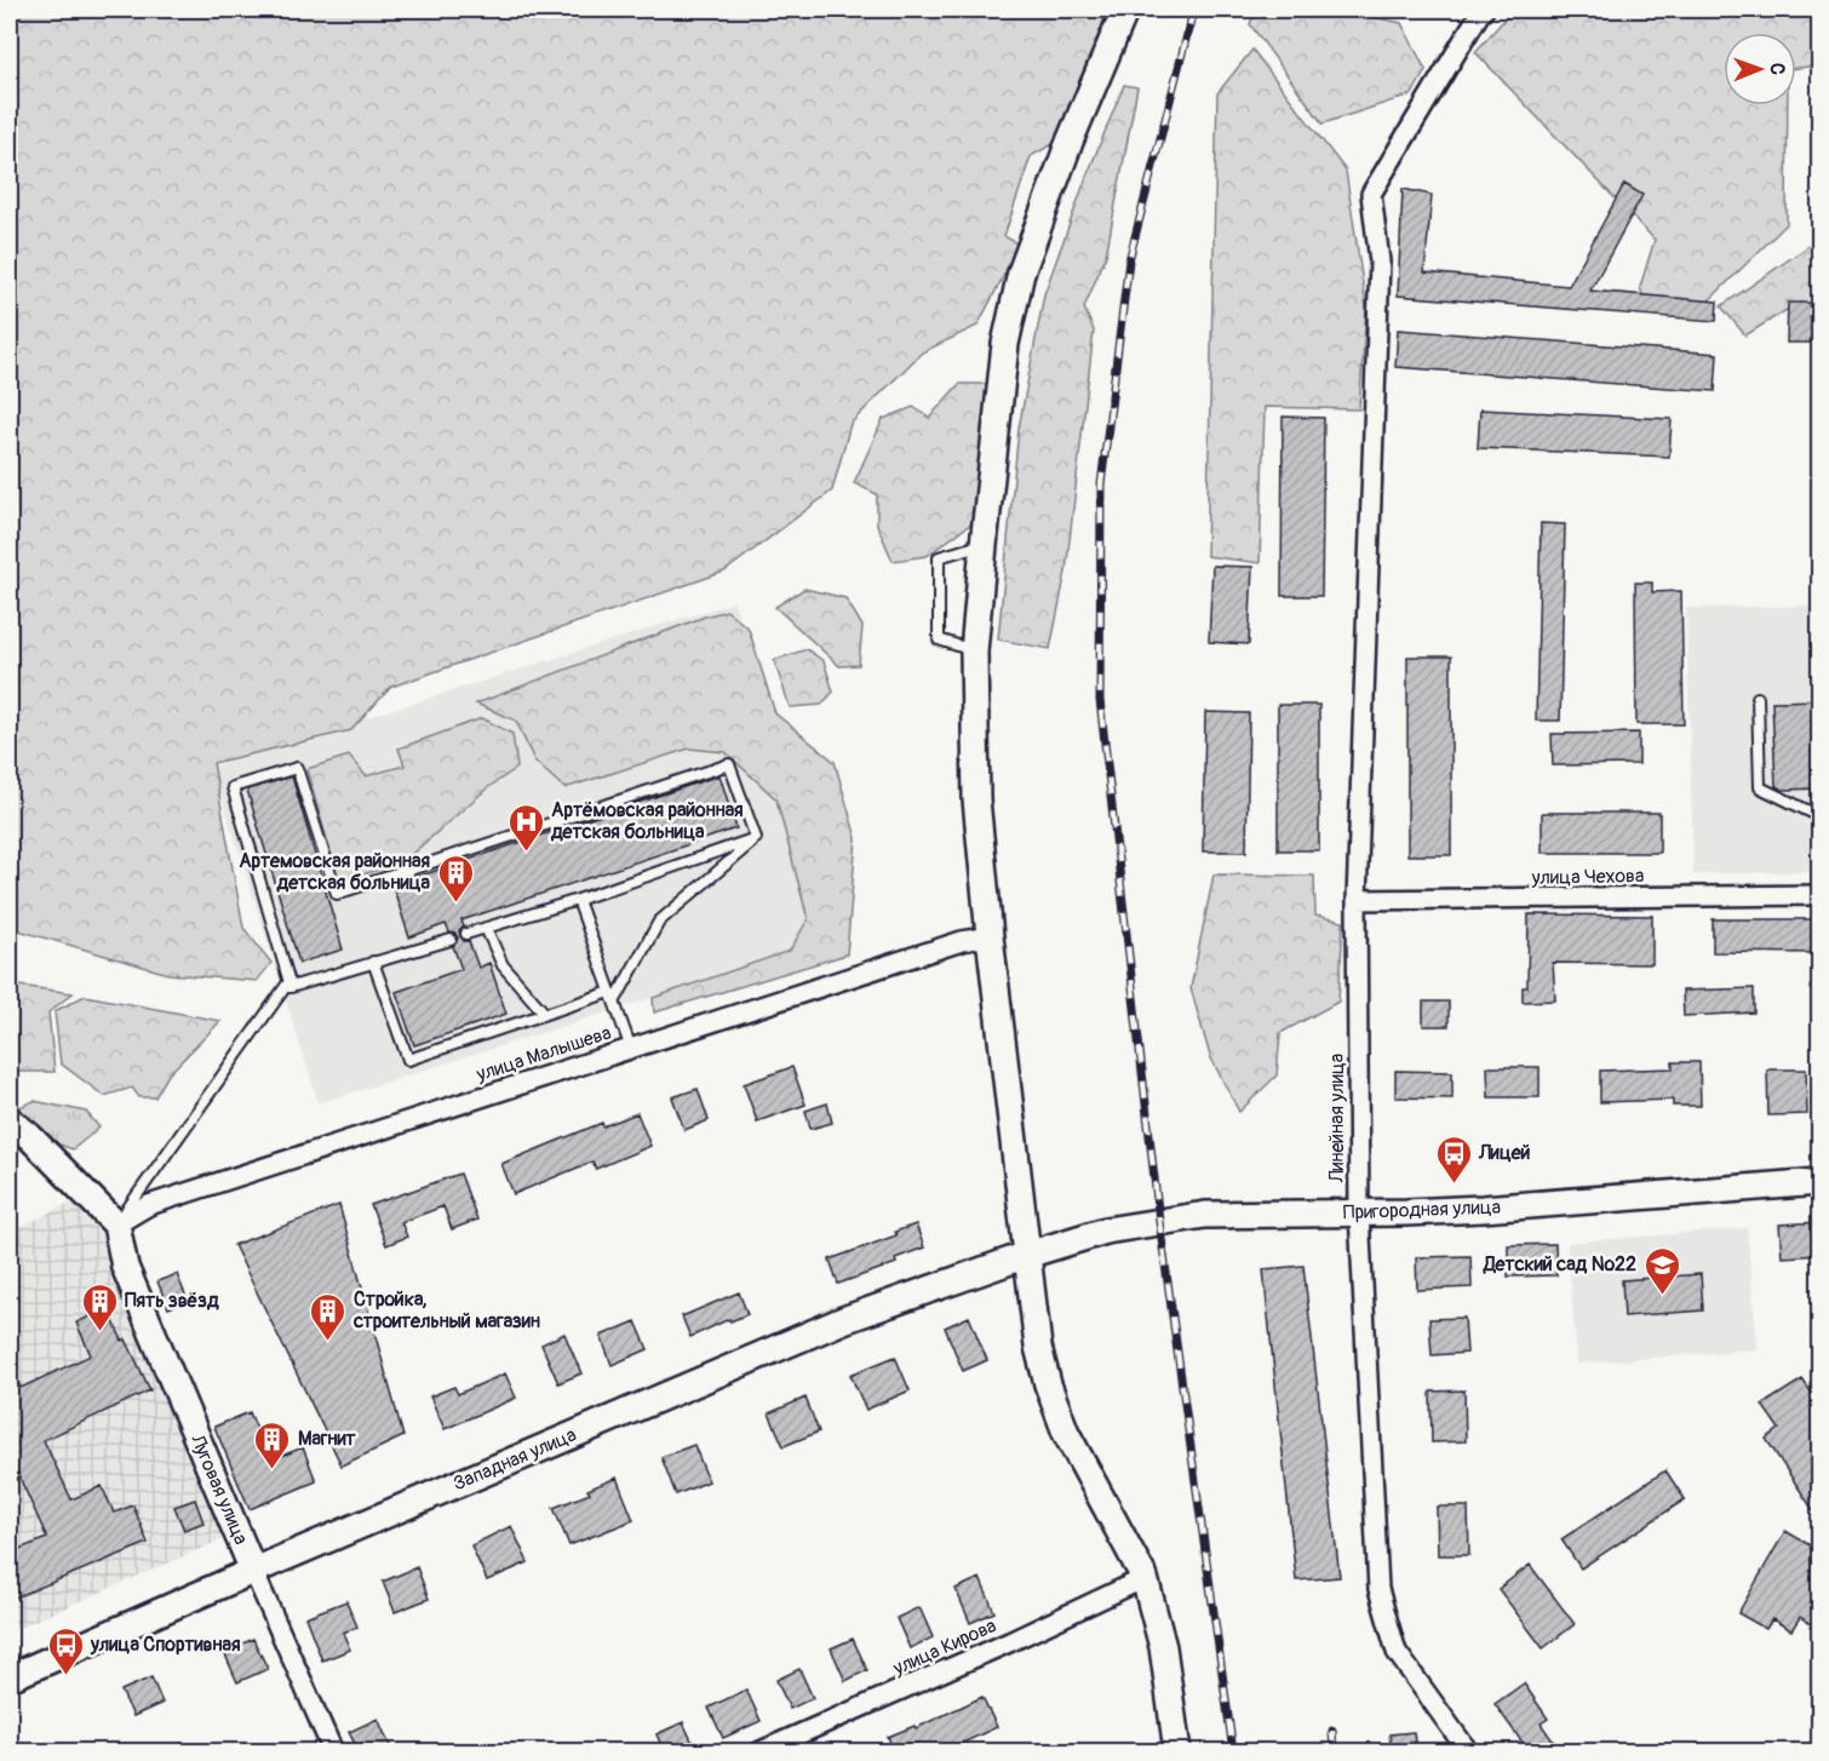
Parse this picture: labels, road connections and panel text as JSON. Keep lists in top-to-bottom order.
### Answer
{
  "streets": {
    "main road": ["Пригородная улица", "Западная улица", "Луговая улица"],
    "street": [
      "улица Чехова",
      "улица Малышева",
      "Линейная улица",
      "улица Кирова"
    ]
  },
  "crossings": [
    ["улица Чехова", "Линейная улица"],
    ["улица Малышева", "Луговая улица"],
    ["Линейная улица", "Пригородная улица"],
    ["Пригородная улица", "Западная улица"],
    ["Западная улица", "Луговая улица"]
  ],
  "places": {
    "hospital": ["Артёмовская районная детская больница"],
    "building": [
      "Артемовская районная детская больница",
      "Пять звёзд",
      "Стройка, строительный магазин",
      "Магнит"
    ],
    "bus stop": ["Лицей", "улица Спортивная"],
    "school or university": ["Детский сад №22"]
  },
  "north": "right"
}
